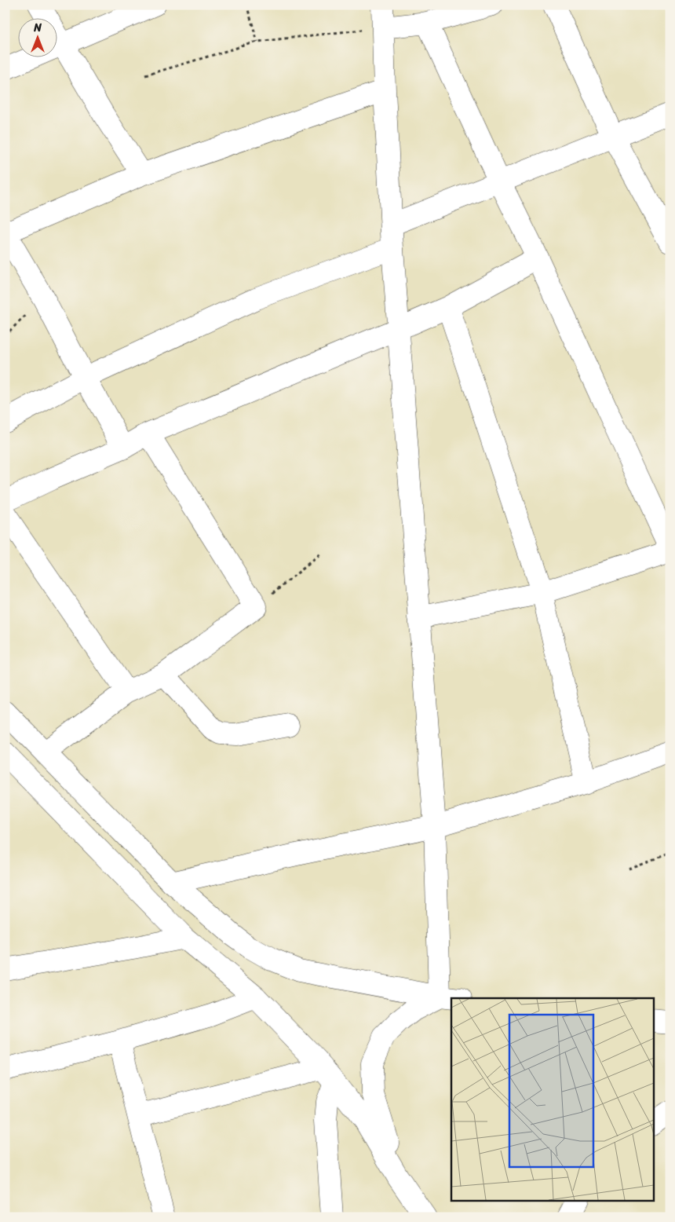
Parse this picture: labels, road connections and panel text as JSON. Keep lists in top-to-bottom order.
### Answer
{
  "north": "top"
}
